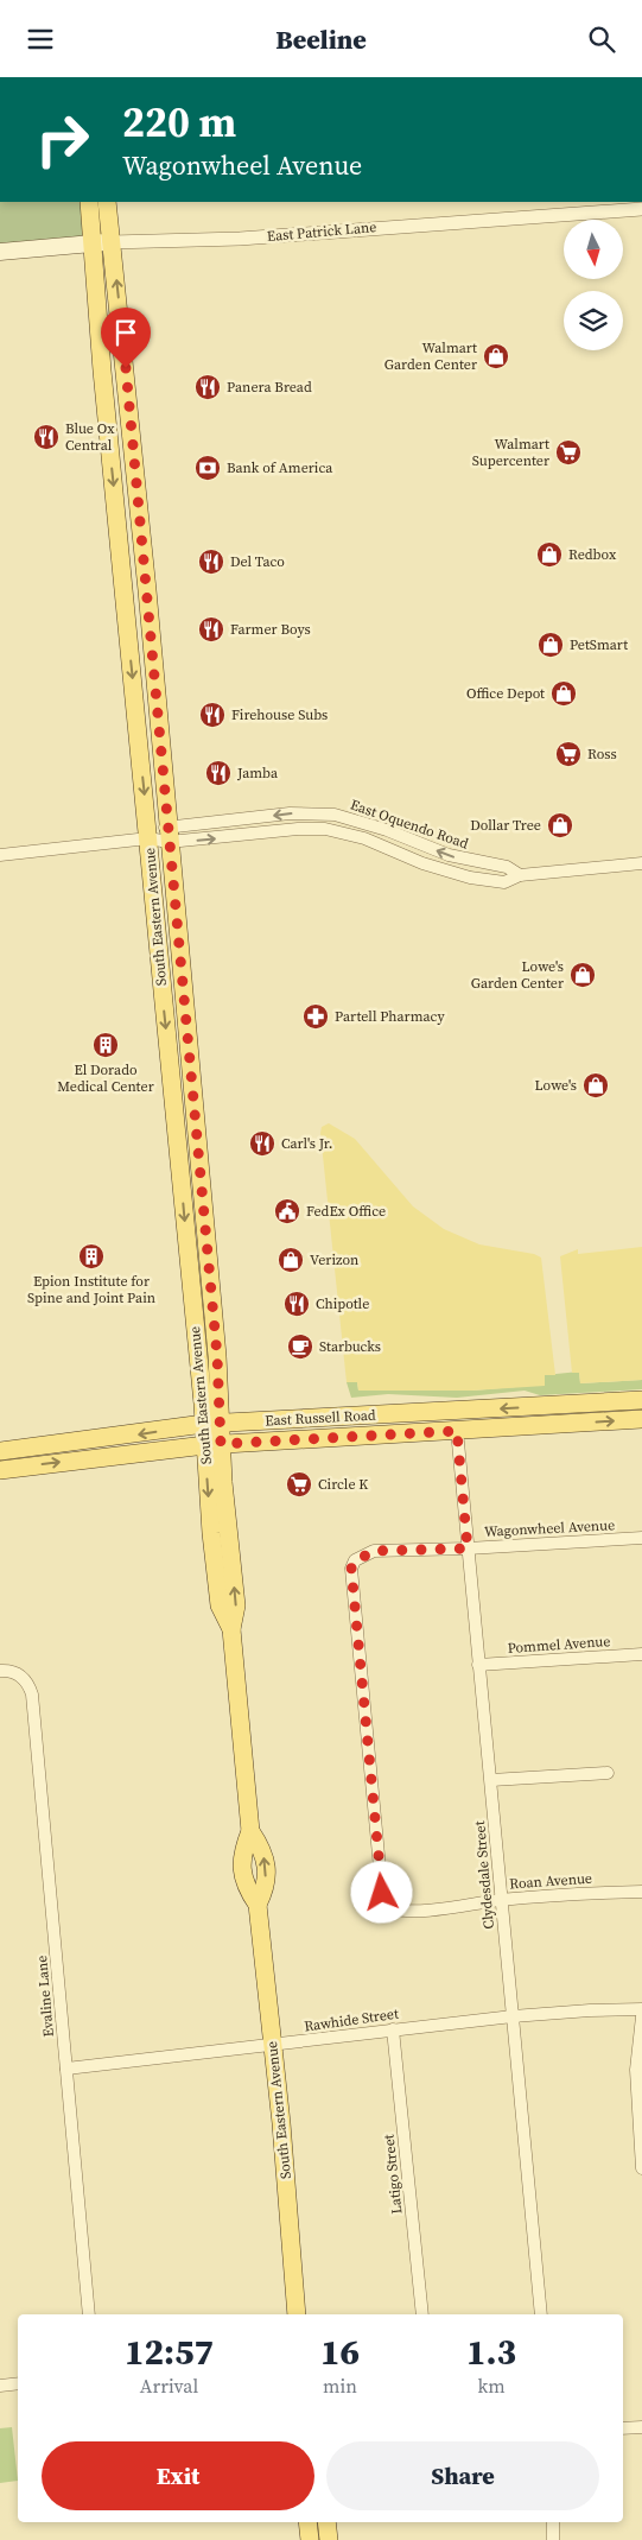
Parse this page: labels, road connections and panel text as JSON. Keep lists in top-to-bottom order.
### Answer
{
  "streets": {
    "main road": ["East Patrick Lane", "South Eastern Avenue", "East Russell Road"],
    "street": [
      "East Oquendo Road",
      "Wagonwheel Avenue",
      "Pommel Avenue",
      "Clydesdale Street",
      "Roan Avenue",
      "Evaline Lane",
      "Rawhide Street",
      "Latigo Street"
    ]
  },
  "crossings": [
    ["East Patrick Lane", "South Eastern Avenue"],
    ["East Oquendo Road", "South Eastern Avenue"],
    ["South Eastern Avenue", "East Russell Road"],
    ["South Eastern Avenue", "Rawhide Street"],
    ["East Russell Road", "Clydesdale Street"],
    ["Wagonwheel Avenue", "Clydesdale Street"],
    ["Wagonwheel Avenue", "Roan Avenue"],
    ["Pommel Avenue", "Clydesdale Street"],
    ["Clydesdale Street", "Roan Avenue"],
    ["Clydesdale Street", "Rawhide Street"],
    ["Evaline Lane", "Rawhide Street"],
    ["Rawhide Street", "Latigo Street"]
  ],
  "places": {
    "shop": [
      "Walmart Garden Center",
      "Redbox",
      "PetSmart",
      "Office Depot",
      "Dollar Tree",
      "Lowe's Garden Center",
      "Lowe's",
      "Verizon"
    ],
    "restaurant": [
      "Panera Bread",
      "Blue Ox Central",
      "Del Taco",
      "Farmer Boys",
      "Firehouse Subs",
      "Jamba",
      "Carl's Jr.",
      "Chipotle"
    ],
    "supermarket": ["Walmart Supercenter", "Ross", "Circle K"],
    "bank": ["Bank of America"],
    "pharmacy": ["Partell Pharmacy"],
    "building": ["El Dorado Medical Center", "Epion Institute for Spine and Joint Pain"],
    "public building": ["FedEx Office"],
    "cafe": ["Starbucks"]
  },
  "north": "bottom",
  "page": {
    "header": "Beeline",
    "turn": ["220 m", "Wagonwheel Avenue"],
    "eta": [
      "12:57",
      "Arrival",
      "16",
      "min",
      "1.3",
      "km"
    ],
    "buttons": ["Exit", "Share"]
  }
}
